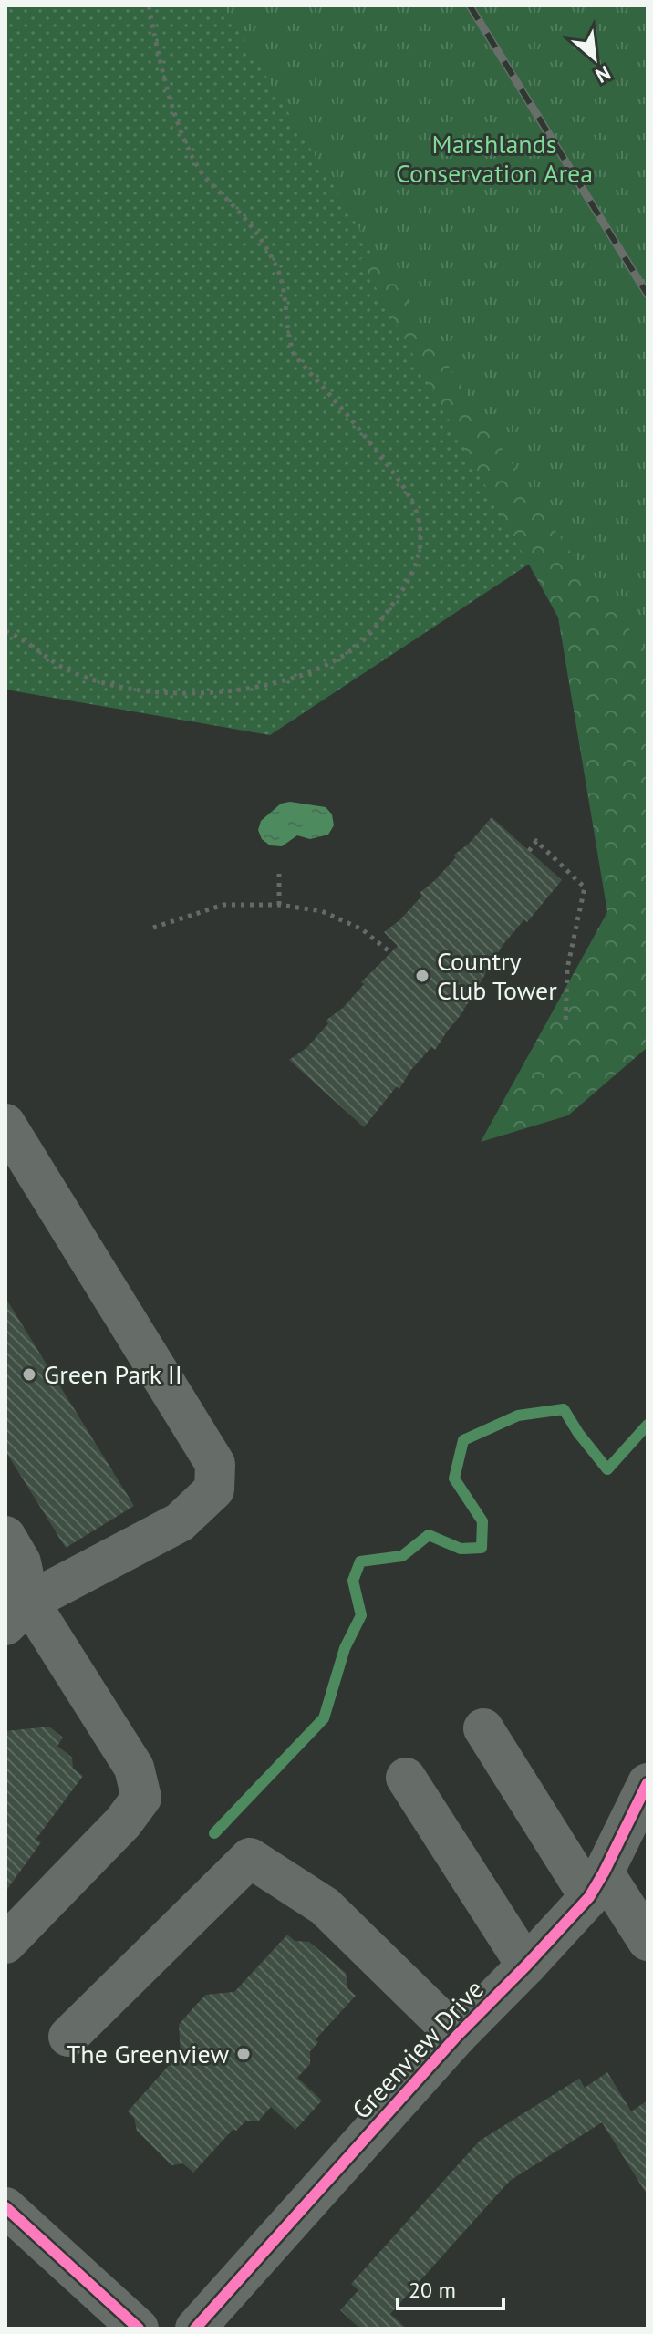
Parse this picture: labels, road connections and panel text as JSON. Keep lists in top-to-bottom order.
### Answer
{
  "streets": {
    "street": ["Greenview Drive"]
  },
  "parks": ["Marshlands Conservation Area"],
  "places": ["Country Club Tower", "Green Park II", "The Greenview"],
  "scale_bar": "20 m",
  "north": "bottom right"
}
